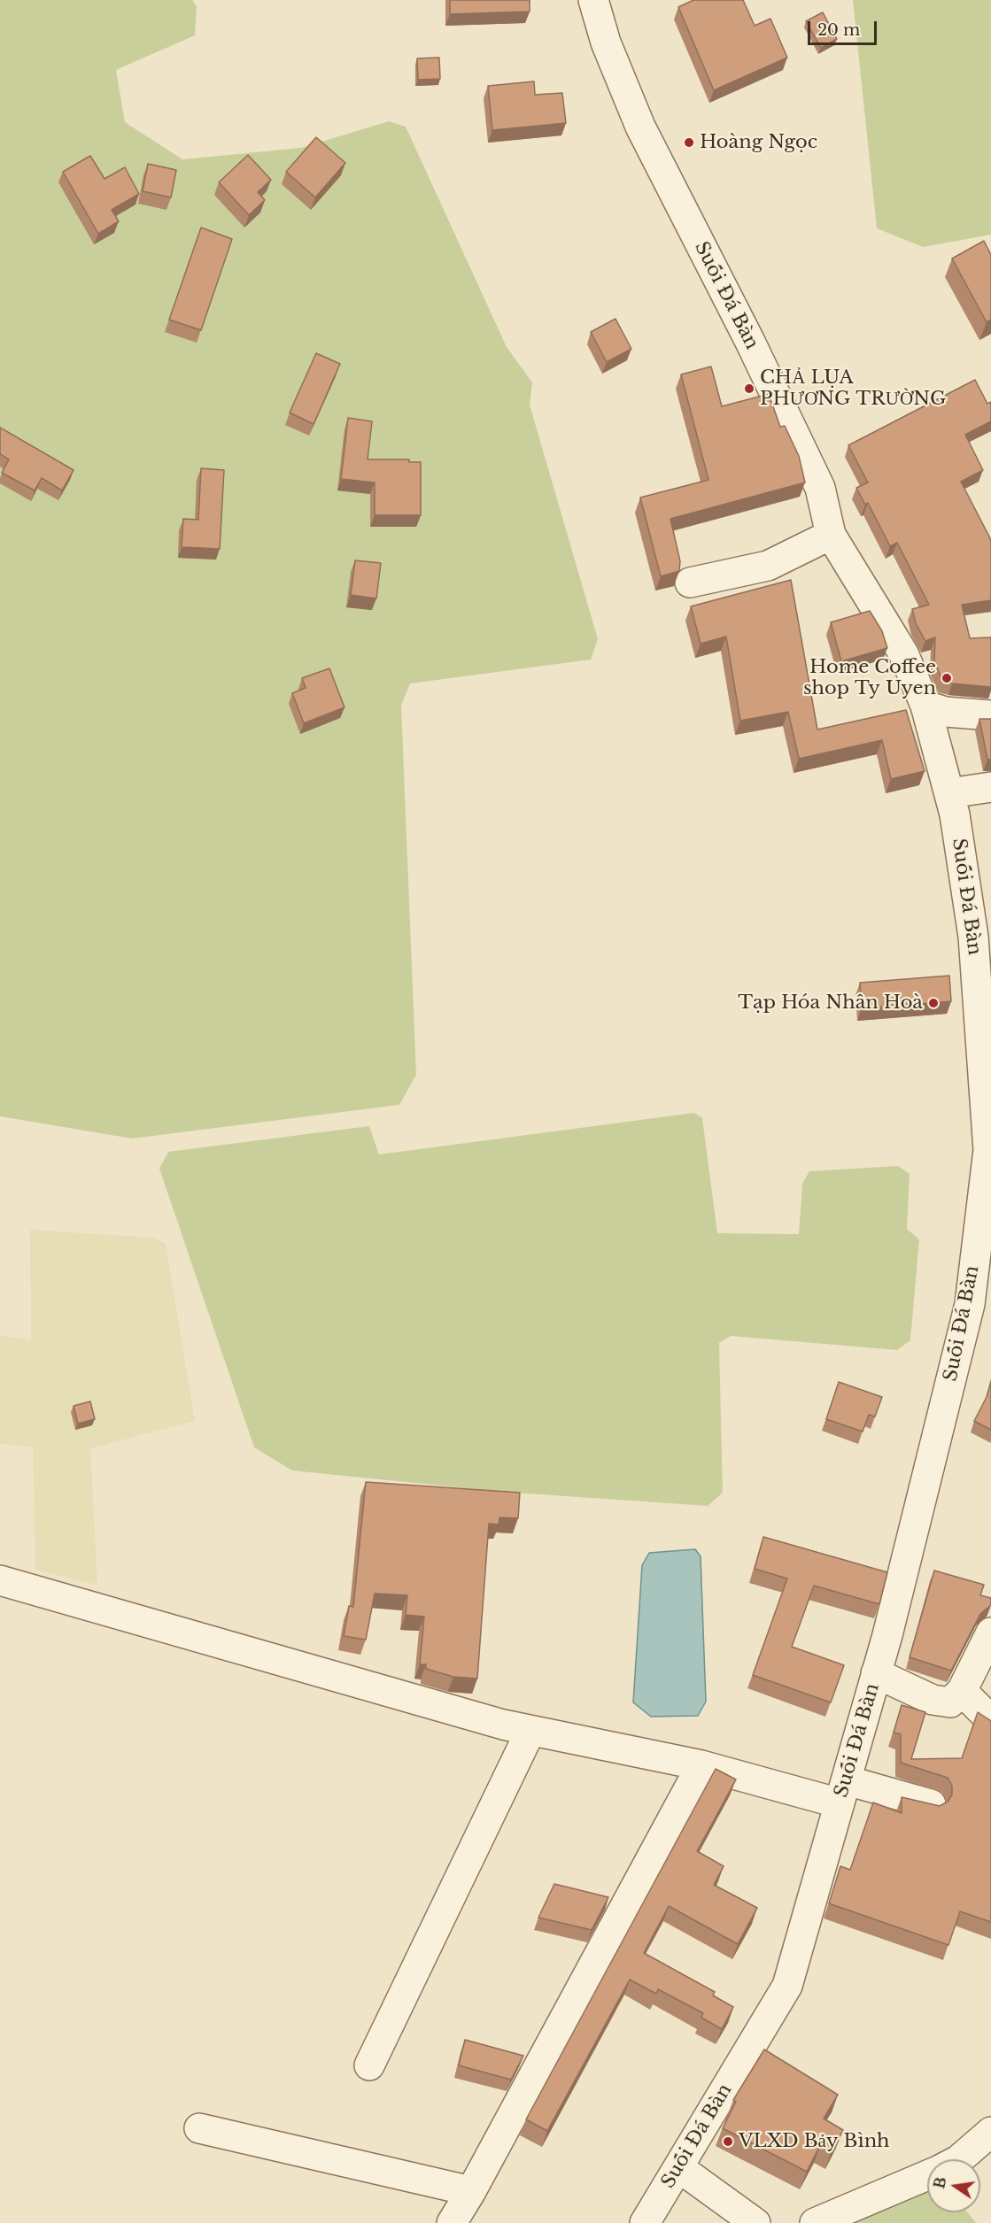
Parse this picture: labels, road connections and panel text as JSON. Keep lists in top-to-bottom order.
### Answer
{
  "streets": {
    "street": ["Suối Đá Bàn"]
  },
  "places": [
    "Hoàng Ngọc",
    "CHẢ LỤA PHƯƠNG TRƯỜNG",
    "Home Coffee shop Ty Uyen",
    "Tạp Hóa Nhân Hoà",
    "VLXD Bảy Bình"
  ],
  "scale_bar": "20 m",
  "north": "left"
}
